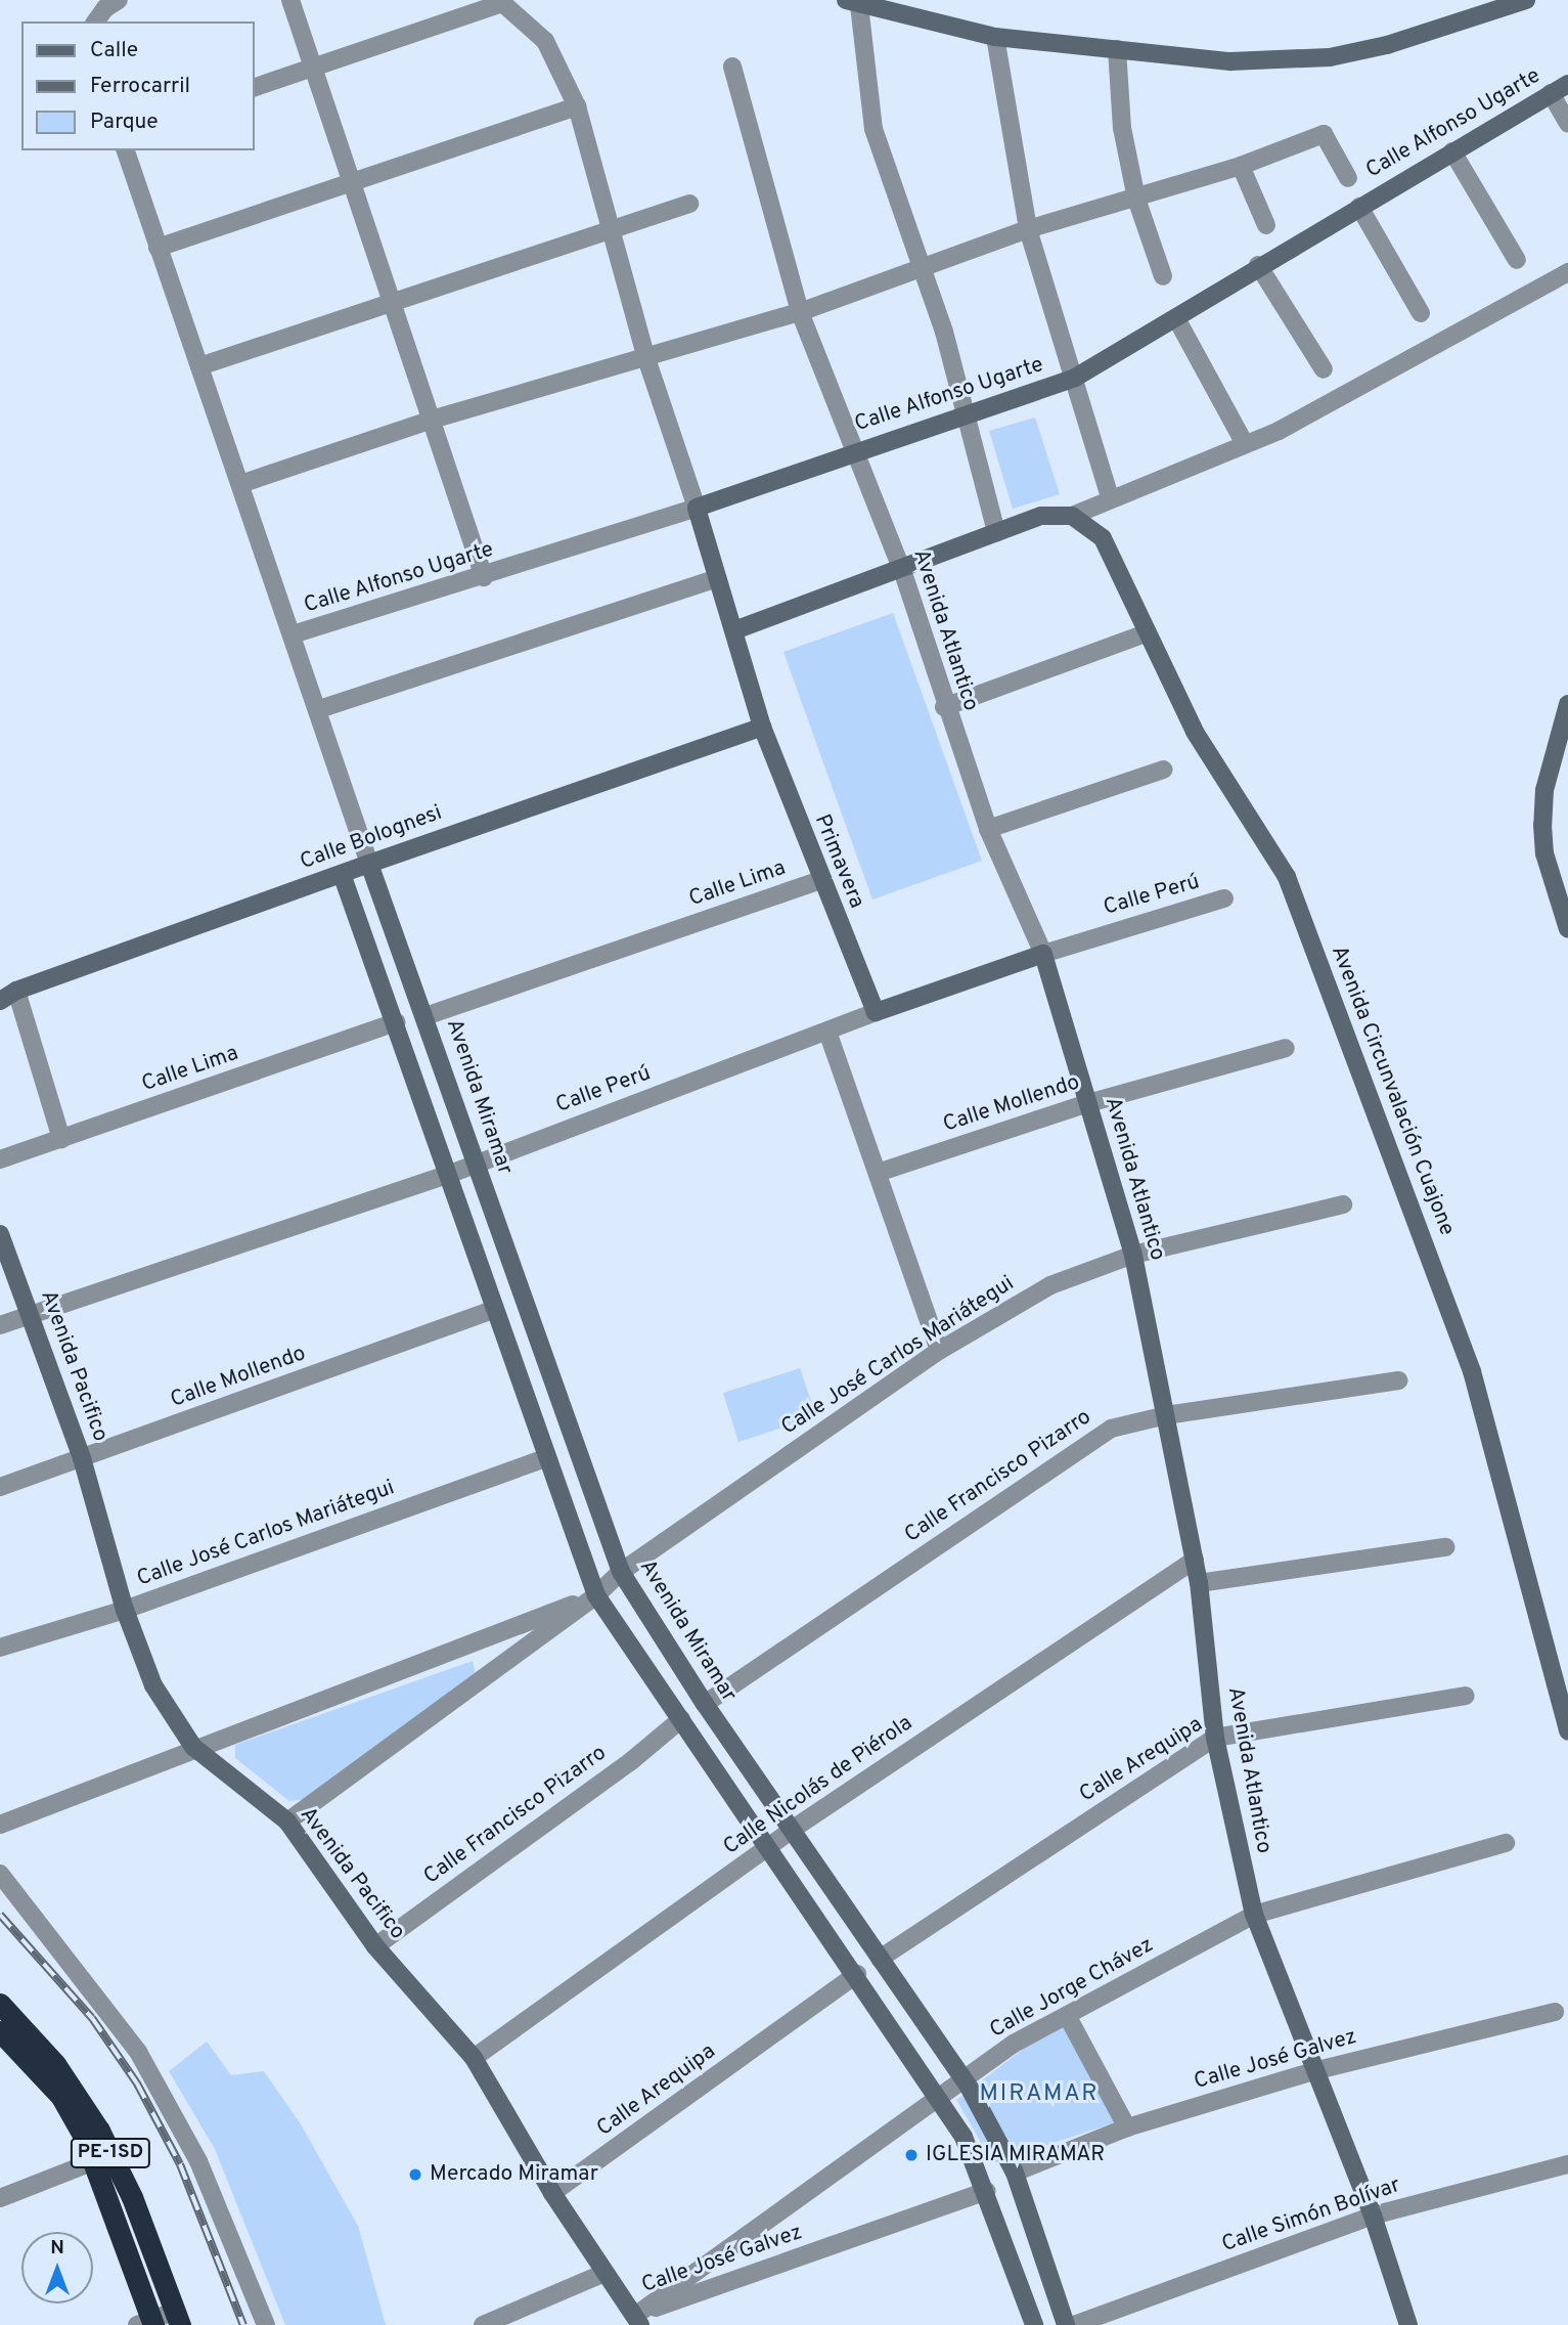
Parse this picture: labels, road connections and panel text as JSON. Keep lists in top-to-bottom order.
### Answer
{
  "streets": {
    "highway": ["PE-1SD"],
    "main road": [
      "Calle Alfonso Ugarte",
      "Avenida Atlantico",
      "Calle Bolognesi",
      "Primavera",
      "Calle Perú",
      "Avenida Circunvalación Cuajone",
      "Avenida Miramar",
      "Avenida Pacifico"
    ],
    "street": [
      "Calle Lima",
      "Calle Mollendo",
      "Calle José Carlos Mariátegui",
      "Calle Francisco Pizarro",
      "Calle Arequipa",
      "Calle Nicolás de Piérola",
      "Calle Jorge Chávez",
      "Calle José Galvez",
      "Calle Simón Bolívar"
    ]
  },
  "crossings": [
    ["Calle Alfonso Ugarte", "Avenida Atlantico"],
    ["Calle Alfonso Ugarte", "Primavera"],
    ["Avenida Atlantico", "Calle Perú"],
    ["Avenida Atlantico", "Calle Mollendo"],
    ["Avenida Atlantico", "Calle José Carlos Mariátegui"],
    ["Avenida Atlantico", "Calle Francisco Pizarro"],
    ["Avenida Atlantico", "Calle Arequipa"],
    ["Avenida Atlantico", "Calle Nicolás de Piérola"],
    ["Avenida Atlantico", "Calle Jorge Chávez"],
    ["Avenida Atlantico", "Calle José Galvez"],
    ["Avenida Atlantico", "Calle Simón Bolívar"],
    ["Calle Bolognesi", "Primavera"],
    ["Calle Bolognesi", "Avenida Miramar"],
    ["Primavera", "Calle Lima"],
    ["Primavera", "Calle Perú"],
    ["Calle Lima", "Avenida Miramar"],
    ["Calle Perú", "Avenida Miramar"],
    ["Calle Perú", "Avenida Pacifico"],
    ["Avenida Miramar", "Calle José Carlos Mariátegui"],
    ["Avenida Miramar", "Calle Francisco Pizarro"],
    ["Avenida Miramar", "Calle Arequipa"],
    ["Avenida Miramar", "Calle Nicolás de Piérola"],
    ["Avenida Miramar", "Calle Jorge Chávez"],
    ["Avenida Miramar", "Calle José Galvez"],
    ["Calle Mollendo", "Avenida Pacifico"],
    ["Calle José Carlos Mariátegui", "Avenida Pacifico"],
    ["Avenida Pacifico", "Calle Francisco Pizarro"],
    ["Avenida Pacifico", "Calle Arequipa"],
    ["Avenida Pacifico", "Calle Nicolás de Piérola"],
    ["Avenida Pacifico", "Calle Jorge Chávez"],
    ["Avenida Pacifico", "Calle José Galvez"],
    ["Calle Jorge Chávez", "Calle José Galvez"]
  ],
  "districts": ["MIRAMAR"],
  "places": ["IGLESIA MIRAMAR", "Mercado Miramar"],
  "legend": ["Calle", "Ferrocarril", "Parque"],
  "north": "top"
}
